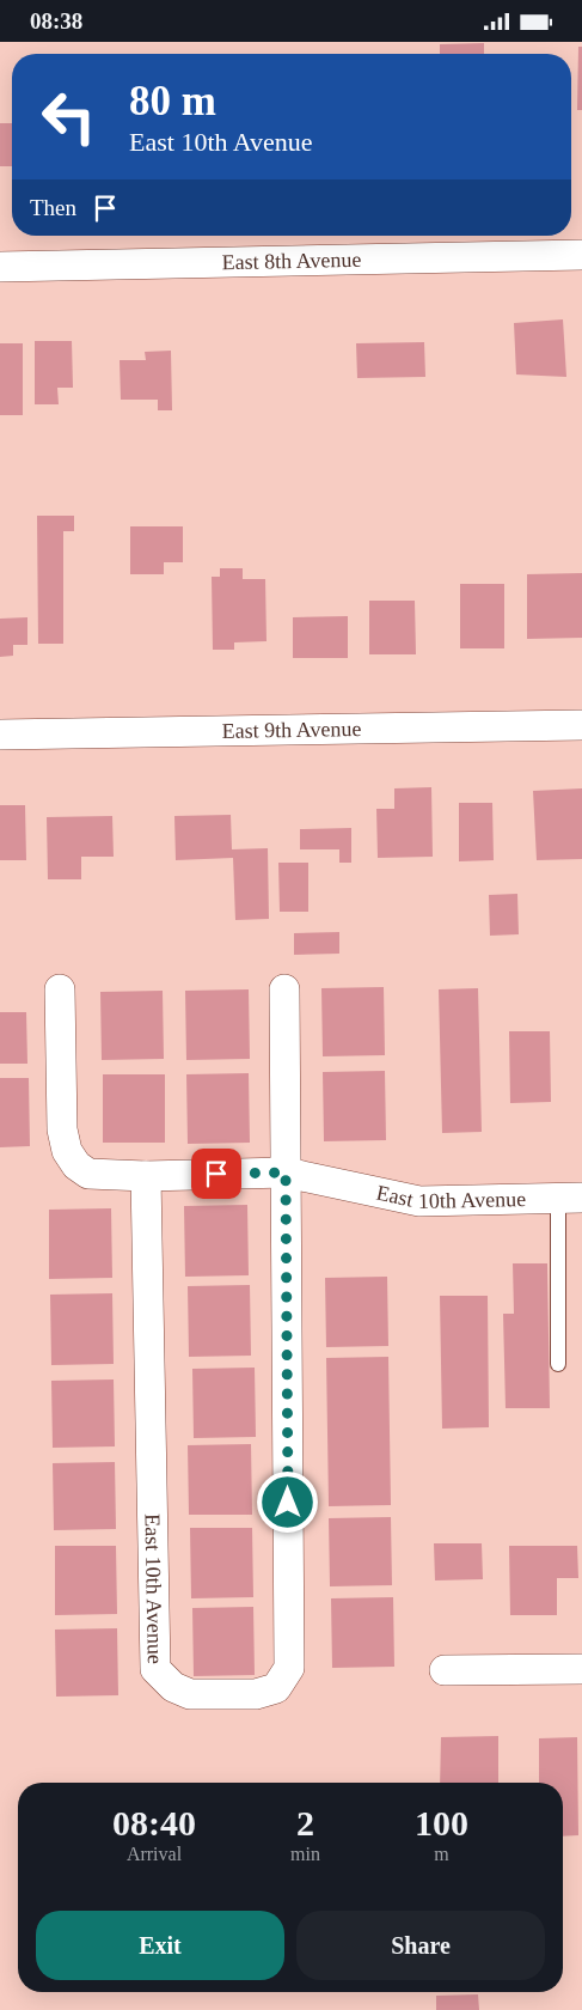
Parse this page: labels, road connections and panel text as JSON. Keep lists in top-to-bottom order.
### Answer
{
  "streets": {
    "street": ["East 8th Avenue", "East 9th Avenue", "East 10th Avenue"]
  },
  "page": {
    "status": "08:38",
    "turn": ["80 m", "East 10th Avenue"],
    "then": "Then",
    "eta": [
      "08:40",
      "Arrival",
      "2",
      "min",
      "100",
      "m"
    ],
    "buttons": ["Exit", "Share"]
  }
}
